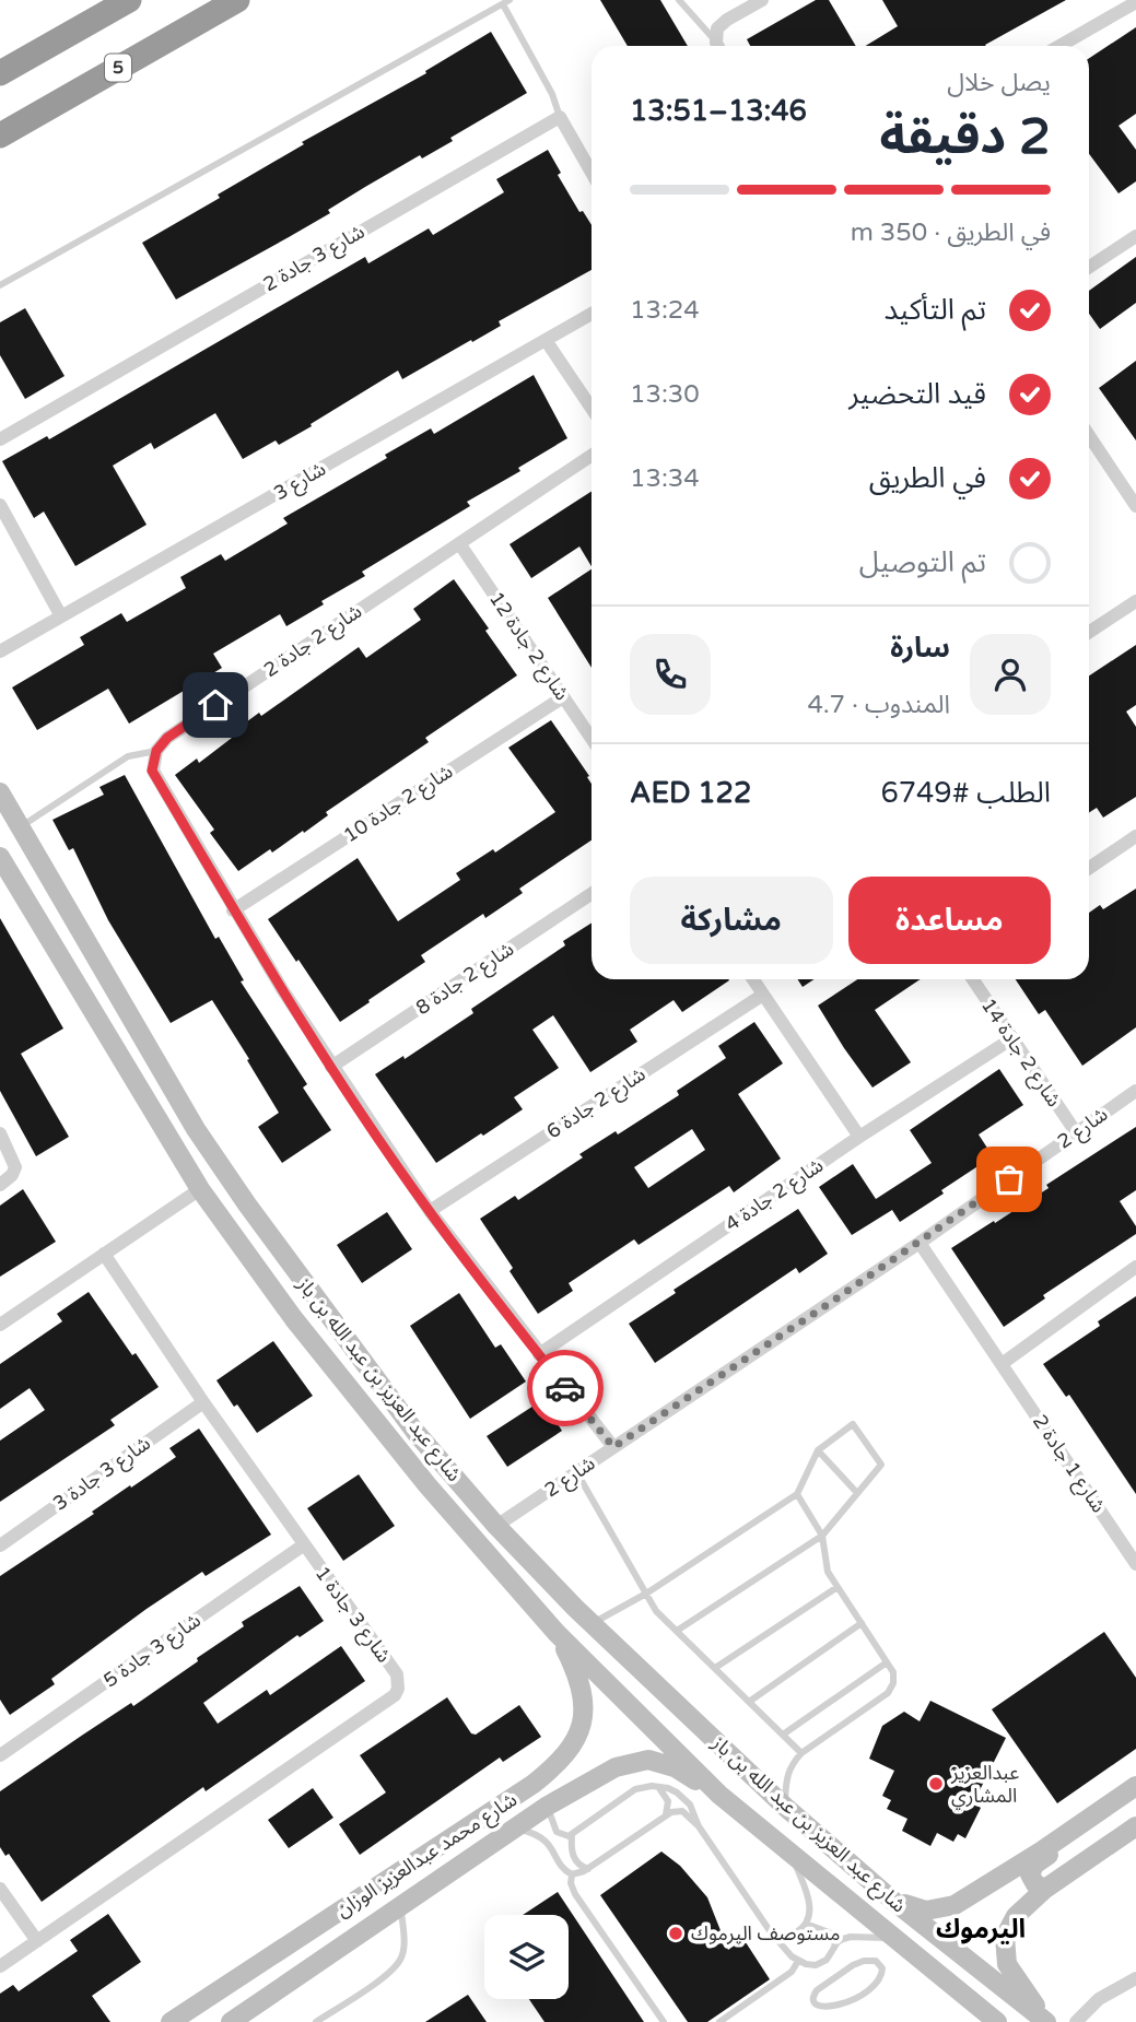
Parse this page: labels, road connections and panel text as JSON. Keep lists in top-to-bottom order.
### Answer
{
  "streets": {
    "highway": ["5"],
    "street": [
      "شارع 3 جادة 2",
      "شارع 3",
      "شارع 2 جادة 2",
      "شارع 2 جادة 12",
      "شارع 2 جادة 10",
      "شارع 2 جادة 8",
      "شارع 2 جادة 14",
      "شارع 2 جادة 6",
      "شارع 2",
      "شارع 2 جادة 4",
      "شارع عبد العزيز بن عبد الله بن باز",
      "شارع 1 جادة 2",
      "شارع 3 جادة 3",
      "شارع 3 جادة 1",
      "شارع 3 جادة 5",
      "شارع محمد عبدالعزيز الوزان"
    ]
  },
  "crossings": [
    ["شارع 2 جادة 2", "شارع 2 جادة 12"],
    ["شارع 2 جادة 12", "شارع 2 جادة 10"],
    ["شارع 2 جادة 14", "شارع 2"],
    ["شارع 2 جادة 14", "شارع 2 جادة 4"],
    ["شارع 2", "شارع عبد العزيز بن عبد الله بن باز"],
    ["شارع 2", "شارع 1 جادة 2"],
    ["شارع عبد العزيز بن عبد الله بن باز", "شارع محمد عبدالعزيز الوزان"],
    ["شارع 3 جادة 3", "شارع 3 جادة 1"],
    ["شارع 3 جادة 1", "شارع 3 جادة 5"]
  ],
  "districts": ["اليرموك"],
  "places": ["عبدالعزيز المشاري", "مستوصف اليرموك"],
  "page": {
    "heading": ["2 دقيقة", "يصل خلال", "13:46–13:51"],
    "panel": [
      "سارة",
      "المندوب · 4.7",
      "الطلب #6749",
      "AED 122"
    ],
    "bar": "في الطريق · 350 m",
    "list": [
      ["تم التأكيد", "13:24"],
      ["قيد التحضير", "13:30"],
      ["في الطريق", "13:34"],
      "تم التوصيل"
    ],
    "buttons": ["مساعدة", "مشاركة"]
  }
}
